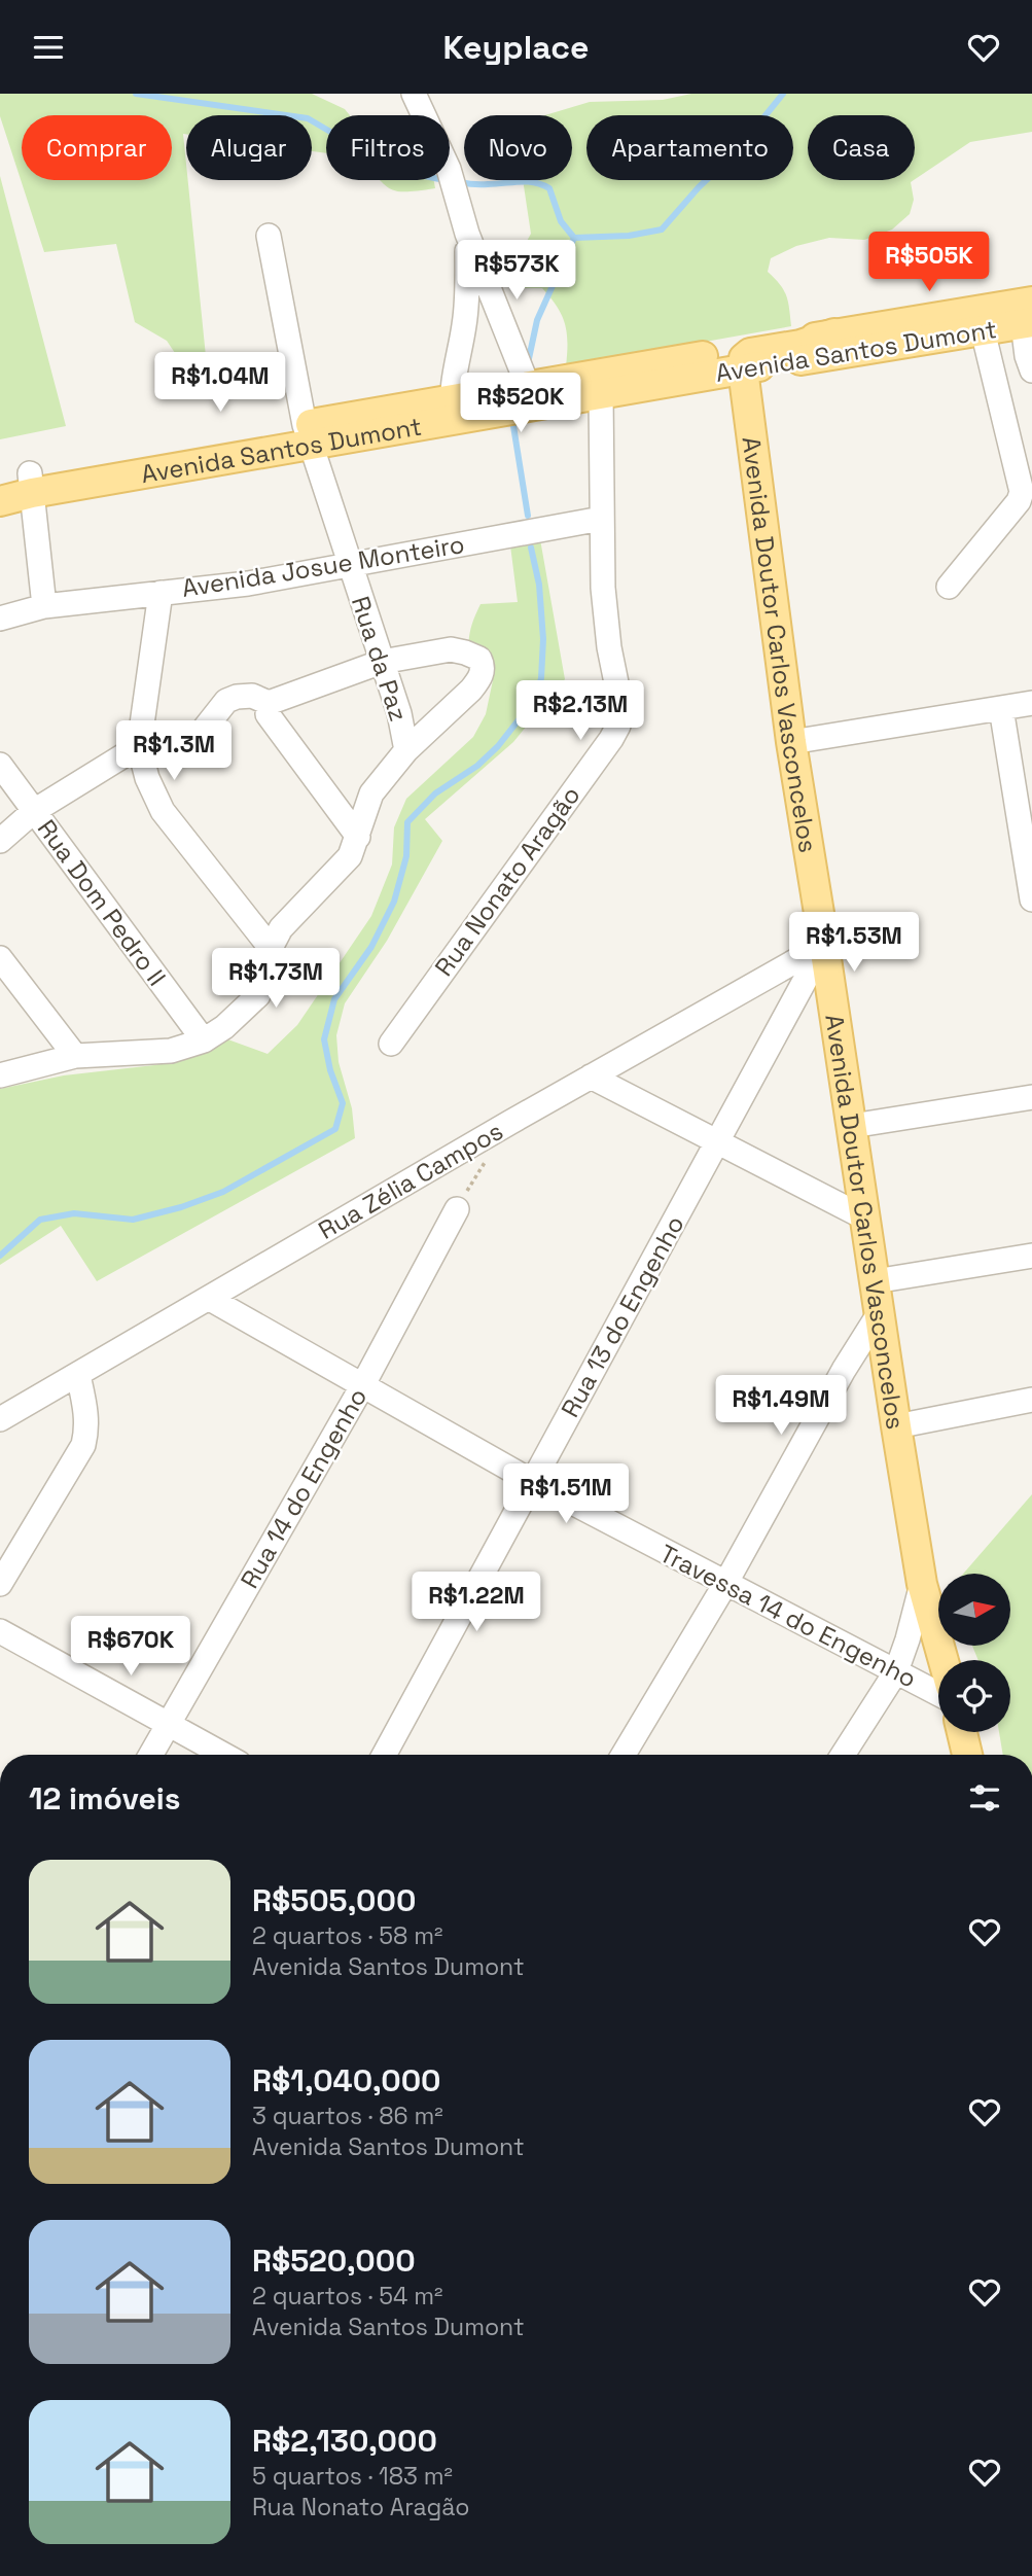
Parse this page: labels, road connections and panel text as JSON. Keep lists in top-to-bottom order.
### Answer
{
  "streets": {
    "main road": ["Avenida Santos Dumont", "Avenida Doutor Carlos Vasconcelos"],
    "street": [
      "Avenida Josue Monteiro",
      "Rua da Paz",
      "Rua Nonato Aragão",
      "Rua Dom Pedro II",
      "Rua Zélia Campos",
      "Rua 13 do Engenho",
      "Rua 14 do Engenho",
      "Travessa 14 do Engenho"
    ]
  },
  "crossings": [
    ["Avenida Santos Dumont", "Avenida Doutor Carlos Vasconcelos"],
    ["Avenida Santos Dumont", "Rua da Paz"],
    ["Avenida Santos Dumont", "Rua Nonato Aragão"],
    ["Avenida Josue Monteiro", "Rua da Paz"],
    ["Avenida Josue Monteiro", "Rua Nonato Aragão"],
    ["Avenida Doutor Carlos Vasconcelos", "Rua Zélia Campos"],
    ["Avenida Doutor Carlos Vasconcelos", "Rua 13 do Engenho"],
    ["Rua Zélia Campos", "Rua 13 do Engenho"],
    ["Rua Zélia Campos", "Travessa 14 do Engenho"],
    ["Rua 13 do Engenho", "Travessa 14 do Engenho"],
    ["Rua 14 do Engenho", "Travessa 14 do Engenho"]
  ],
  "north": "right",
  "page": {
    "header": "Keyplace",
    "chip": [
      "Comprar",
      "Alugar",
      "Filtros",
      "Novo",
      "Apartamento",
      "Casa"
    ],
    "price": [
      "R$505K",
      "R$573K",
      "R$1.04M",
      "R$520K",
      "R$2.13M",
      "R$1.3M",
      "R$1.53M",
      "R$1.73M",
      "R$1.49M",
      "R$1.51M",
      "R$1.22M",
      "R$670K"
    ],
    "heading": "12 imóveis",
    "list": [
      {
        "name": "R$505,000",
        "note": "2 quartos · 58 m² · Avenida Santos Dumont"
      },
      {
        "name": "R$1,040,000",
        "note": "3 quartos · 86 m² · Avenida Santos Dumont"
      },
      {
        "name": "R$520,000",
        "note": "2 quartos · 54 m² · Avenida Santos Dumont"
      },
      {
        "name": "R$2,130,000",
        "note": "5 quartos · 183 m² · Rua Nonato Aragão"
      }
    ]
  }
}
